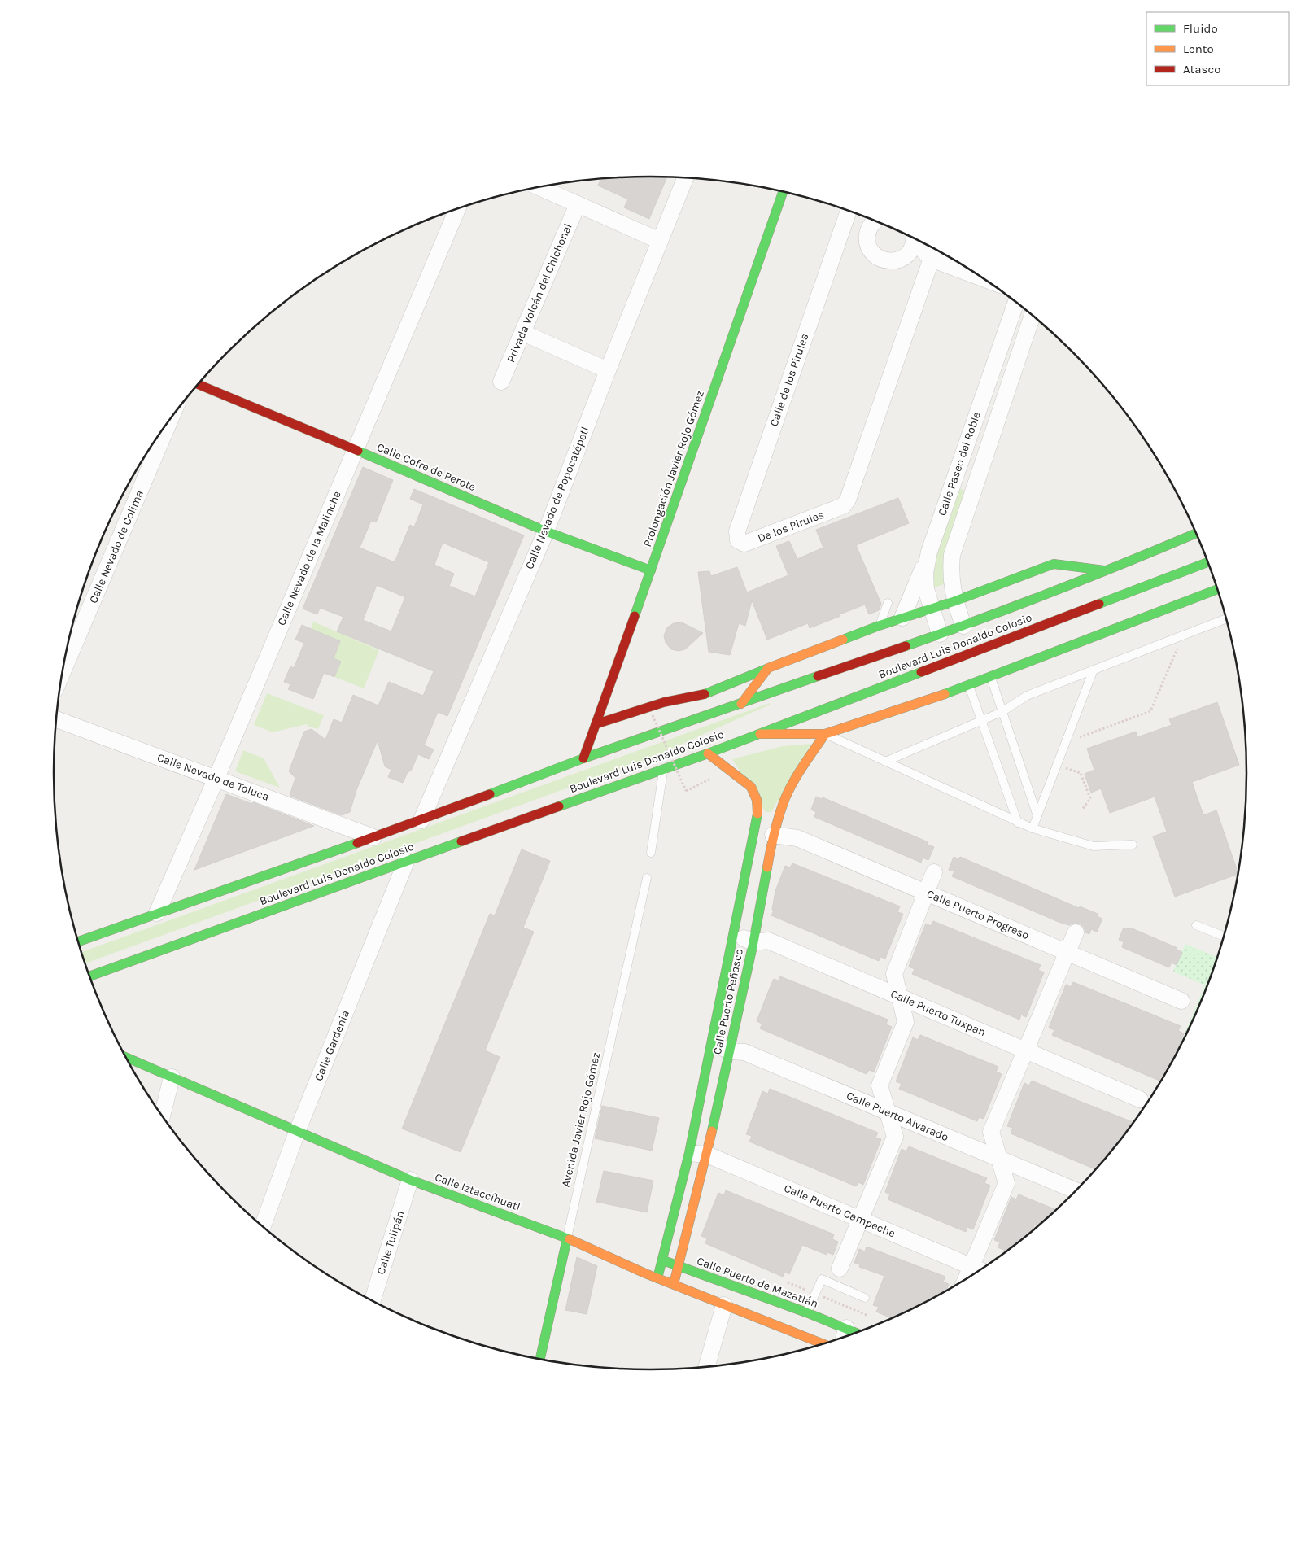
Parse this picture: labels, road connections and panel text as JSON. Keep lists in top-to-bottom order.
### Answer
{
  "streets": {
    "main road": [
      "Calle Cofre de Perote",
      "Prolongación Javier Rojo Gómez",
      "Boulevard Luis Donaldo Colosio",
      "Calle Puerto Peñasco",
      "Avenida Javier Rojo Gómez",
      "Calle Iztaccíhuatl",
      "Calle Puerto de Mazatlán"
    ],
    "street": [
      "Privada Volcán del Chichonal",
      "Calle de los Pirules",
      "Calle Paseo del Roble",
      "Calle Nevado de Popocatépetl",
      "De los Pirules",
      "Calle Nevado de Colima",
      "Calle Nevado de la Malinche",
      "Calle Nevado de Toluca",
      "Calle Puerto Progreso",
      "Calle Puerto Tuxpan",
      "Calle Gardenia",
      "Calle Puerto Alvarado",
      "Calle Puerto Campeche",
      "Calle Tulipán"
    ]
  },
  "crossings": [
    ["Calle de los Pirules", "De los Pirules"],
    ["Calle Paseo del Roble", "Boulevard Luis Donaldo Colosio"],
    ["Calle Cofre de Perote", "Prolongación Javier Rojo Gómez"],
    ["Calle Cofre de Perote", "Calle Nevado de Popocatépetl"],
    ["Calle Cofre de Perote", "Calle Nevado de la Malinche"],
    ["Prolongación Javier Rojo Gómez", "Boulevard Luis Donaldo Colosio"],
    ["Calle Nevado de Popocatépetl", "Boulevard Luis Donaldo Colosio"],
    ["Calle Nevado de la Malinche", "Boulevard Luis Donaldo Colosio"],
    ["Calle Nevado de la Malinche", "Calle Nevado de Toluca"],
    ["Boulevard Luis Donaldo Colosio", "Calle Nevado de Toluca"],
    ["Boulevard Luis Donaldo Colosio", "Calle Puerto Peñasco"],
    ["Boulevard Luis Donaldo Colosio", "Calle Gardenia"],
    ["Calle Puerto Progreso", "Calle Puerto Peñasco"],
    ["Calle Puerto Peñasco", "Calle Puerto Tuxpan"],
    ["Calle Puerto Peñasco", "Calle Puerto Alvarado"],
    ["Calle Puerto Peñasco", "Calle Iztaccíhuatl"],
    ["Calle Puerto Peñasco", "Calle Puerto Campeche"],
    ["Calle Puerto Peñasco", "Calle Puerto de Mazatlán"],
    ["Calle Gardenia", "Calle Iztaccíhuatl"],
    ["Avenida Javier Rojo Gómez", "Calle Iztaccíhuatl"],
    ["Calle Iztaccíhuatl", "Calle Tulipán"],
    ["Calle Iztaccíhuatl", "Calle Puerto de Mazatlán"]
  ],
  "legend": ["Fluido", "Lento", "Atasco"]
}
